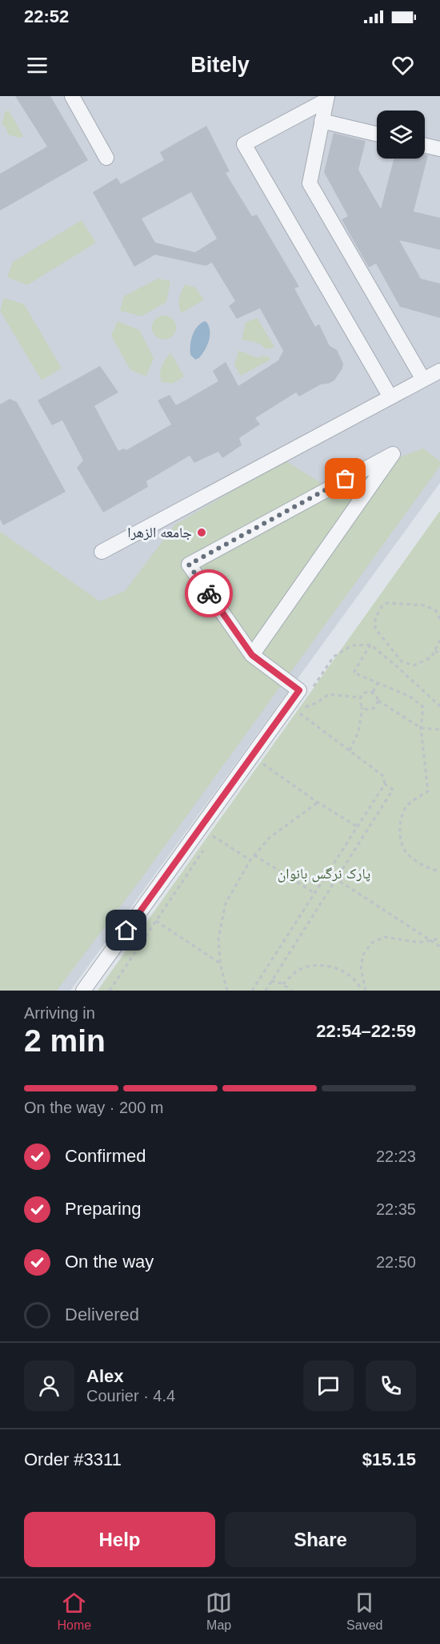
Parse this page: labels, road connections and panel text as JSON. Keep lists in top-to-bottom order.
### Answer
{
  "parks": ["پارک نرگس بانوان"],
  "places": ["جامعه الزهرا"],
  "page": {
    "status": "22:52",
    "header": "Bitely",
    "heading": ["2 min", "Arriving in", "22:54–22:59"],
    "panel": [
      "Alex",
      "Courier · 4.4",
      "Order #3311",
      "$15.15"
    ],
    "bar": "On the way · 200 m",
    "list": [
      ["Confirmed", "22:23"],
      ["Preparing", "22:35"],
      ["On the way", "22:50"],
      "Delivered"
    ],
    "buttons": ["Help", "Share"],
    "tabs": ["Home", "Map", "Saved"]
  }
}
